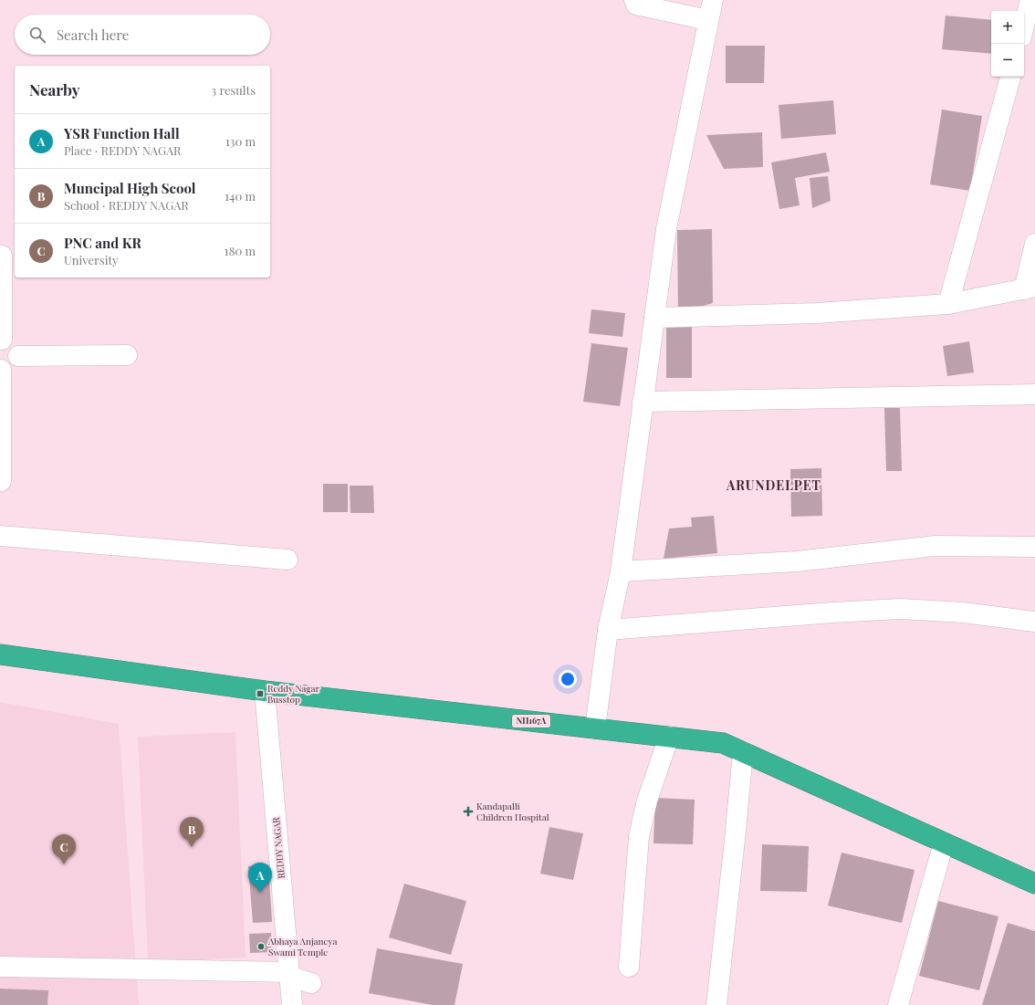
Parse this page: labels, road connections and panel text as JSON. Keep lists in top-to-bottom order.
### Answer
{
  "streets": {
    "highway": ["NH167A"],
    "street": ["REDDY NAGAR"]
  },
  "crossings": [
    ["NH167A", "REDDY NAGAR"]
  ],
  "districts": ["ARUNDELPET"],
  "places": {
    "transit": ["Reddy Nagar Busstop"],
    "health": ["Kandapalli Children Hospital"],
    "other": ["Abhaya Anjaneya Swami Temple"]
  },
  "page": {
    "map_buttons": ["+", "−"],
    "search": "Search here",
    "heading": ["Nearby", "3 results"],
    "list": [
      {
        "mark": "A",
        "name": "YSR Function Hall",
        "note": "Place · REDDY NAGAR",
        "value": "130 m"
      },
      {
        "mark": "B",
        "name": "Muncipal High Scool",
        "note": "School · REDDY NAGAR",
        "value": "140 m"
      },
      {
        "mark": "C",
        "name": "PNC and KR",
        "note": "University",
        "value": "180 m"
      }
    ],
    "pins": ["B", "C", "A"]
  }
}
